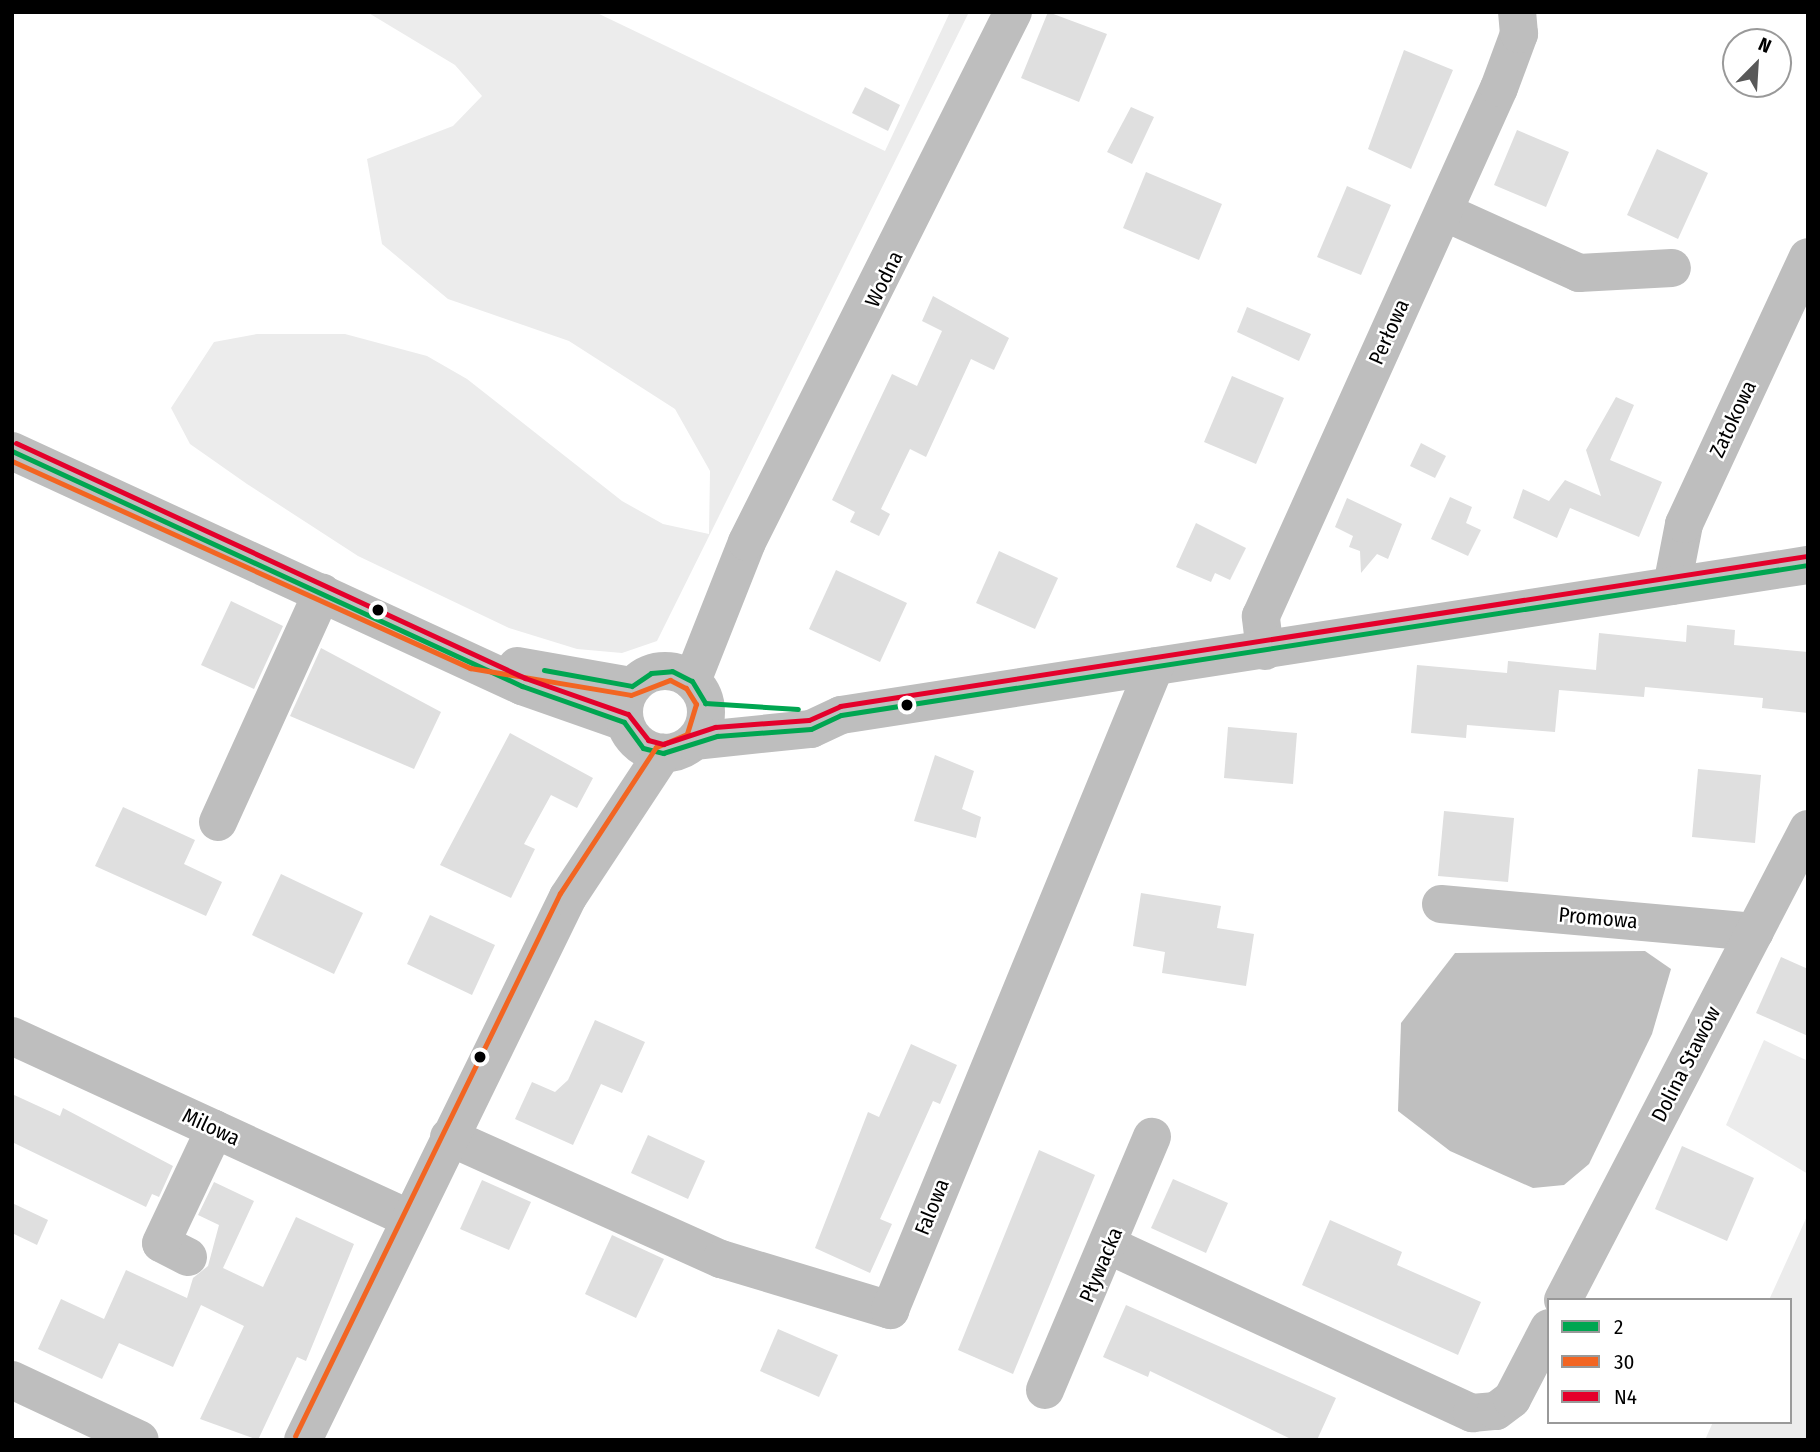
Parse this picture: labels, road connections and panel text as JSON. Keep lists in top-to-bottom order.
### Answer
{
  "streets": {
    "street": [
      "Wodna",
      "Perłowa",
      "Zatokowa",
      "Promowa",
      "Dolina Stawów",
      "Milowa",
      "Falowa",
      "Pływacka"
    ]
  },
  "crossings": [
    ["Promowa", "Dolina Stawów"]
  ],
  "lines": ["transit line N4", "transit line 2", "transit line 30"],
  "legend": ["2", "30", "N4"],
  "north": "top right"
}
